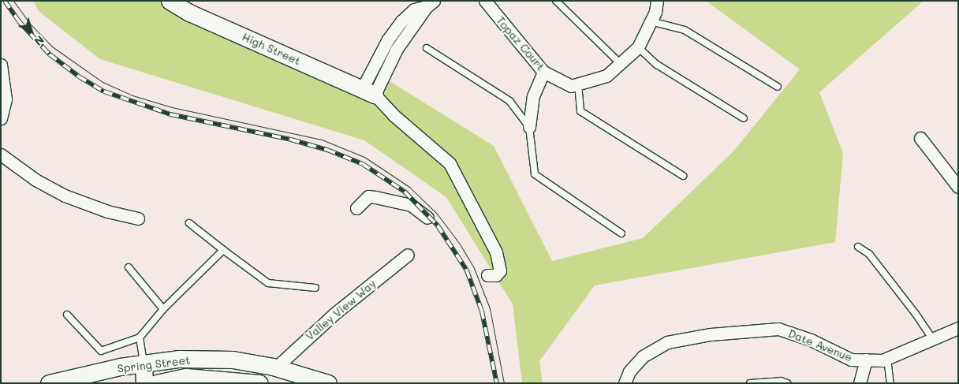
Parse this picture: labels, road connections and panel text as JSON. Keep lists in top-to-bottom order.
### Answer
{
  "streets": {
    "main road": ["High Street", "Spring Street"],
    "street": ["Topaz Court", "Valley View Way", "Date Avenue"]
  },
  "crossings": [
    ["Valley View Way", "Spring Street"]
  ],
  "north": "bottom right"
}
